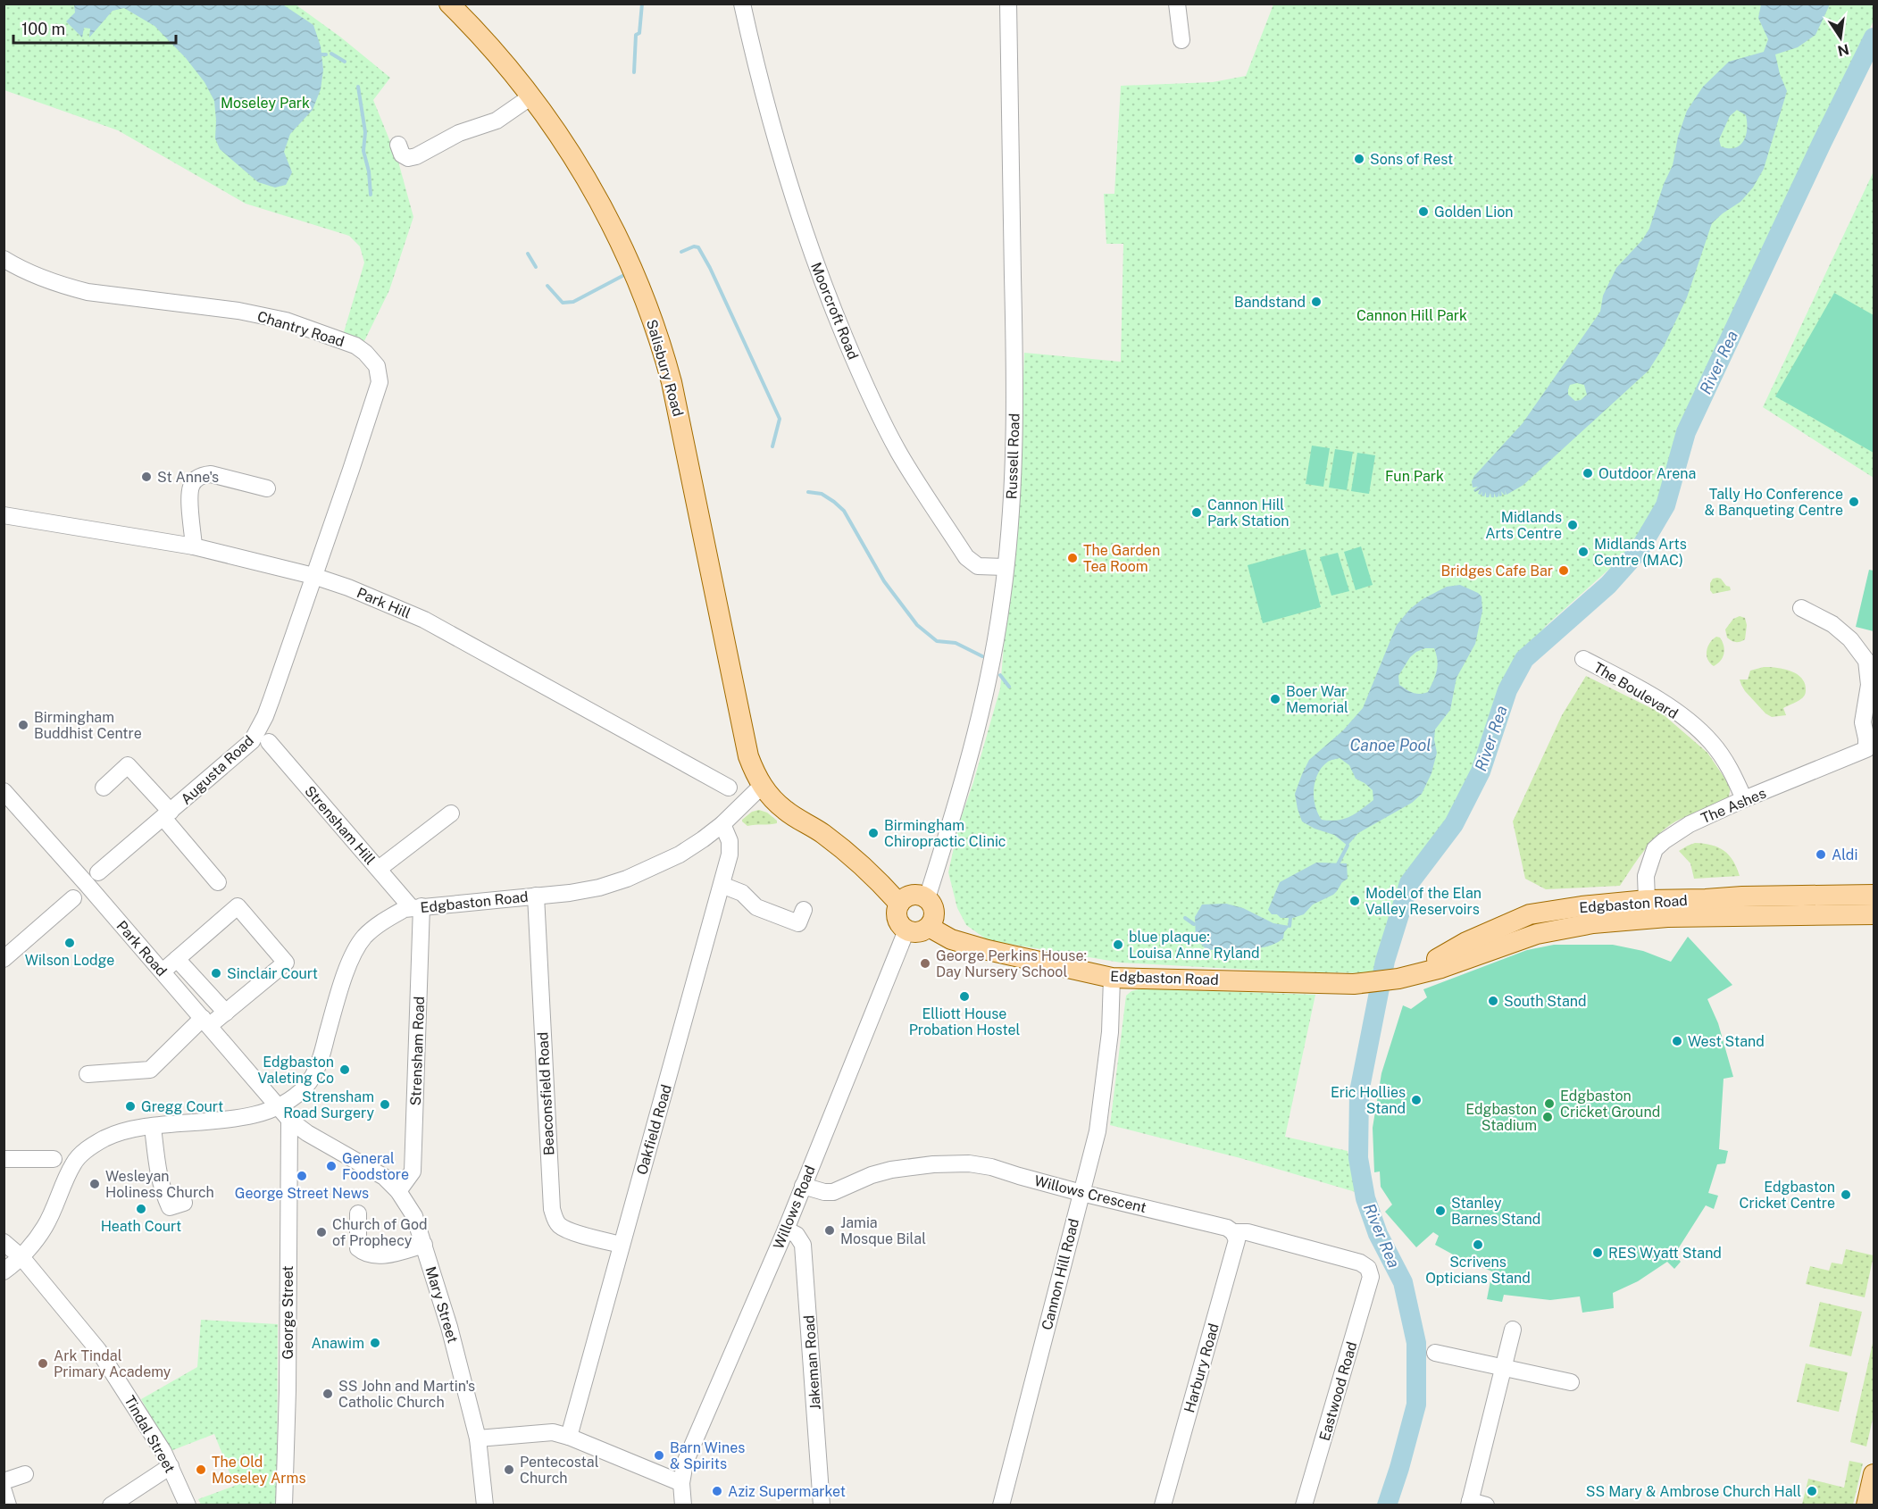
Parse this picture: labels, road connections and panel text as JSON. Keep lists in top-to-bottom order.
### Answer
{
  "streets": {
    "main road": ["Salisbury Road", "Edgbaston Road"],
    "street": [
      "Moorcroft Road",
      "Chantry Road",
      "Russell Road",
      "Park Hill",
      "The Boulevard",
      "Augusta Road",
      "The Ashes",
      "Strensham Hill",
      "Park Road",
      "Strensham Road",
      "Beaconsfield Road",
      "Oakfield Road",
      "Willows Crescent",
      "Willows Road",
      "Cannon Hill Road",
      "Mary Street",
      "George Street",
      "Jakeman Road",
      "Harbury Road",
      "Eastwood Road",
      "Tindal Street"
    ]
  },
  "crossings": [
    ["Moorcroft Road", "Russell Road"],
    ["Chantry Road", "Park Hill"],
    ["Chantry Road", "Augusta Road"],
    ["Salisbury Road", "Edgbaston Road"],
    ["Russell Road", "Edgbaston Road"],
    ["Russell Road", "Willows Road"],
    ["Park Hill", "Augusta Road"],
    ["The Boulevard", "The Ashes"],
    ["The Ashes", "Edgbaston Road"],
    ["Strensham Hill", "Edgbaston Road"],
    ["Strensham Hill", "Strensham Road"],
    ["Edgbaston Road", "Park Road"],
    ["Edgbaston Road", "Strensham Road"],
    ["Edgbaston Road", "Beaconsfield Road"],
    ["Edgbaston Road", "Oakfield Road"],
    ["Edgbaston Road", "Willows Road"],
    ["Edgbaston Road", "Cannon Hill Road"],
    ["Edgbaston Road", "Mary Street"],
    ["Edgbaston Road", "Tindal Street"],
    ["Park Road", "Mary Street"],
    ["Strensham Road", "Mary Street"],
    ["Beaconsfield Road", "Oakfield Road"],
    ["Willows Crescent", "Willows Road"],
    ["Willows Crescent", "Cannon Hill Road"],
    ["Willows Crescent", "Harbury Road"],
    ["Willows Crescent", "Eastwood Road"],
    ["Willows Road", "Jakeman Road"],
    ["Mary Street", "George Street"]
  ],
  "water": ["River Rea", "Canoe Pool"],
  "parks": ["Moseley Park", "Cannon Hill Park", "Fun Park"],
  "places": [
    "Sons of Rest",
    "Golden Lion",
    "Bandstand",
    "Outdoor Arena",
    "St Anne's",
    "Tally Ho Conference & Banqueting Centre",
    "Cannon Hill Park Station",
    "Midlands Arts Centre",
    "Midlands Arts Centre (MAC)",
    "The Garden Tea Room",
    "Bridges Cafe Bar",
    "Boer War Memorial",
    "Birmingham Buddhist Centre",
    "Birmingham Chiropractic Clinic",
    "Aldi",
    "Model of the Elan Valley Reservoirs",
    "Wilson Lodge",
    "blue plaque: Louisa Anne Ryland",
    "George Perkins House: Day Nursery School",
    "Sinclair Court",
    "Elliott House Probation Hostel",
    "South Stand",
    "West Stand",
    "Edgbaston Valeting Co",
    "Eric Hollies Stand",
    "Edgbaston Cricket Ground",
    "Strensham Road Surgery",
    "Gregg Court",
    "Edgbaston Stadium",
    "General Foodstore",
    "George Street News",
    "Wesleyan Holiness Church",
    "Edgbaston Cricket Centre",
    "Heath Court",
    "Stanley Barnes Stand",
    "Jamia Mosque Bilal",
    "Church of God of Prophecy",
    "Scrivens Opticians Stand",
    "RES Wyatt Stand",
    "Anawim",
    "Ark Tindal Primary Academy",
    "SS John and Martin's Catholic Church",
    "Barn Wines & Spirits",
    "The Old Moseley Arms",
    "Pentecostal Church",
    "Aziz Supermarket",
    "SS Mary & Ambrose Church Hall"
  ],
  "scale_bar": "100 m",
  "north": "bottom"
}
